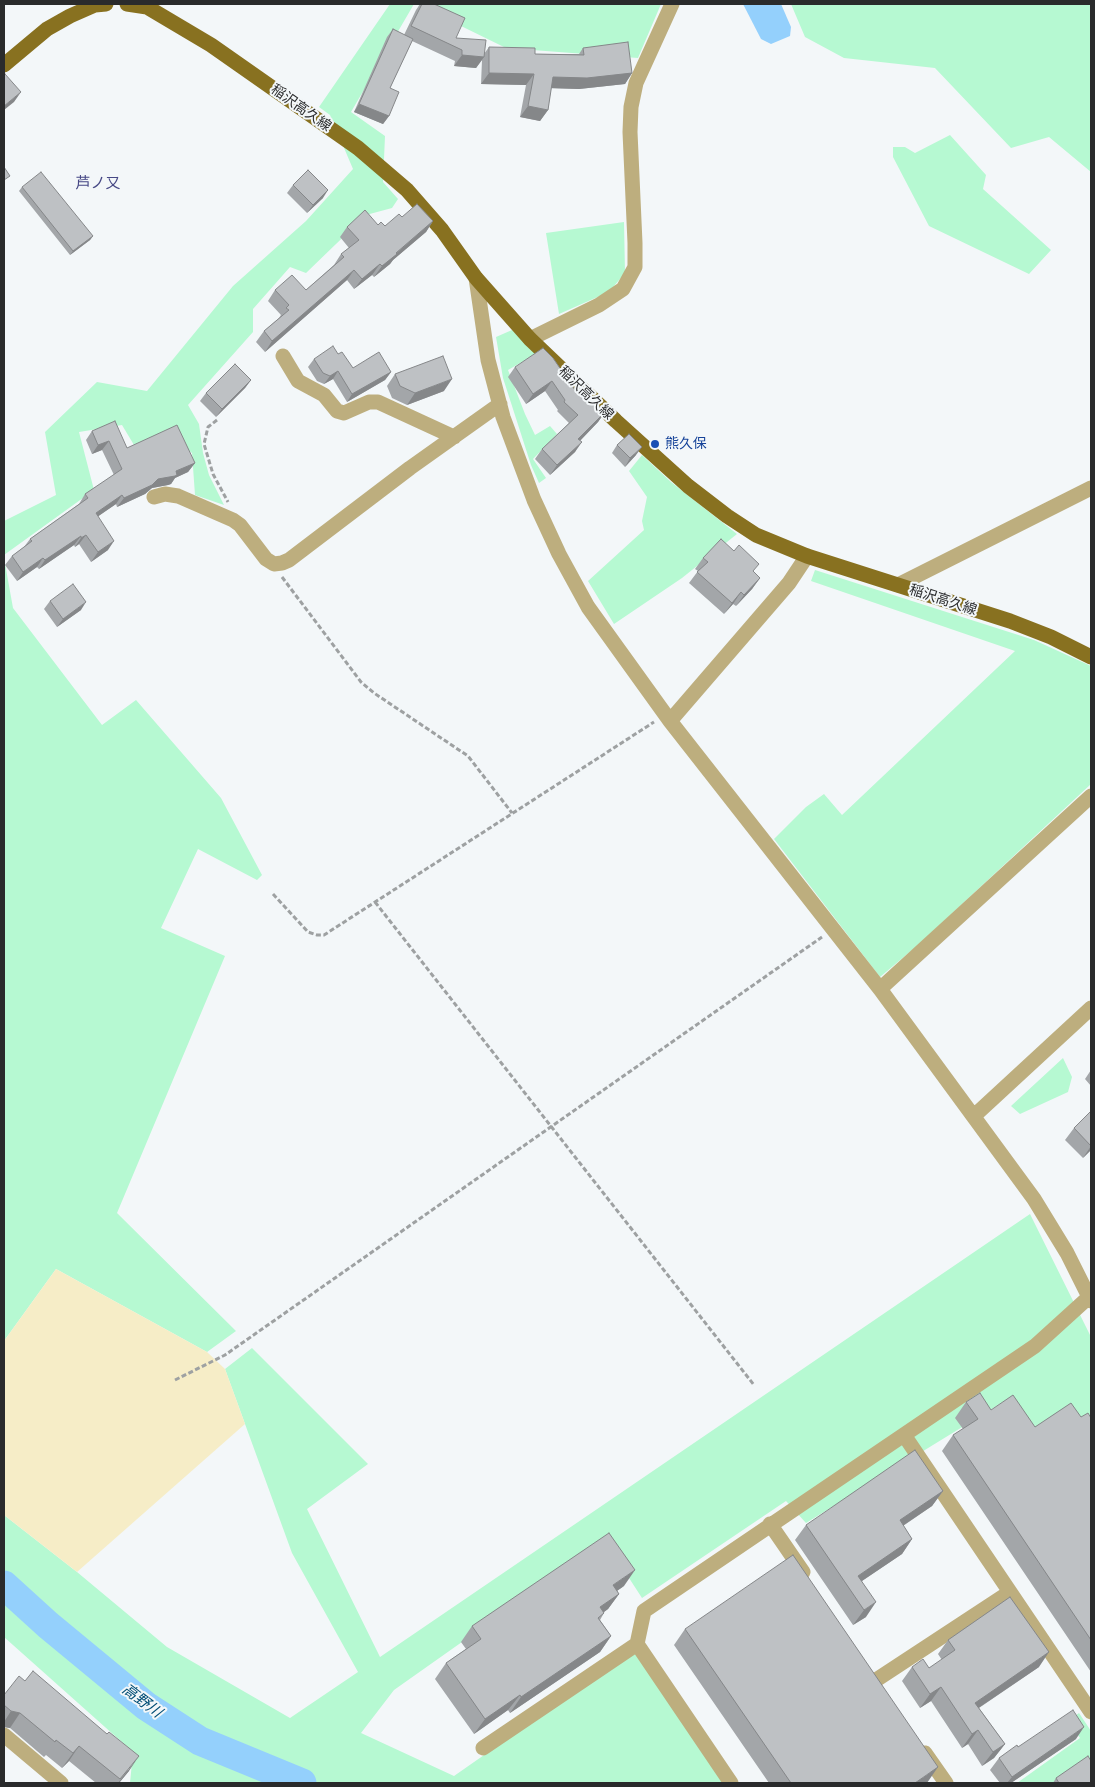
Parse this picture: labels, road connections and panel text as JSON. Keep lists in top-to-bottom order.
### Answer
{
  "streets": {
    "main road": ["稲沢高久線"]
  },
  "districts": ["芦ノ又"],
  "water": ["高野川"],
  "places": ["熊久保"]
}
